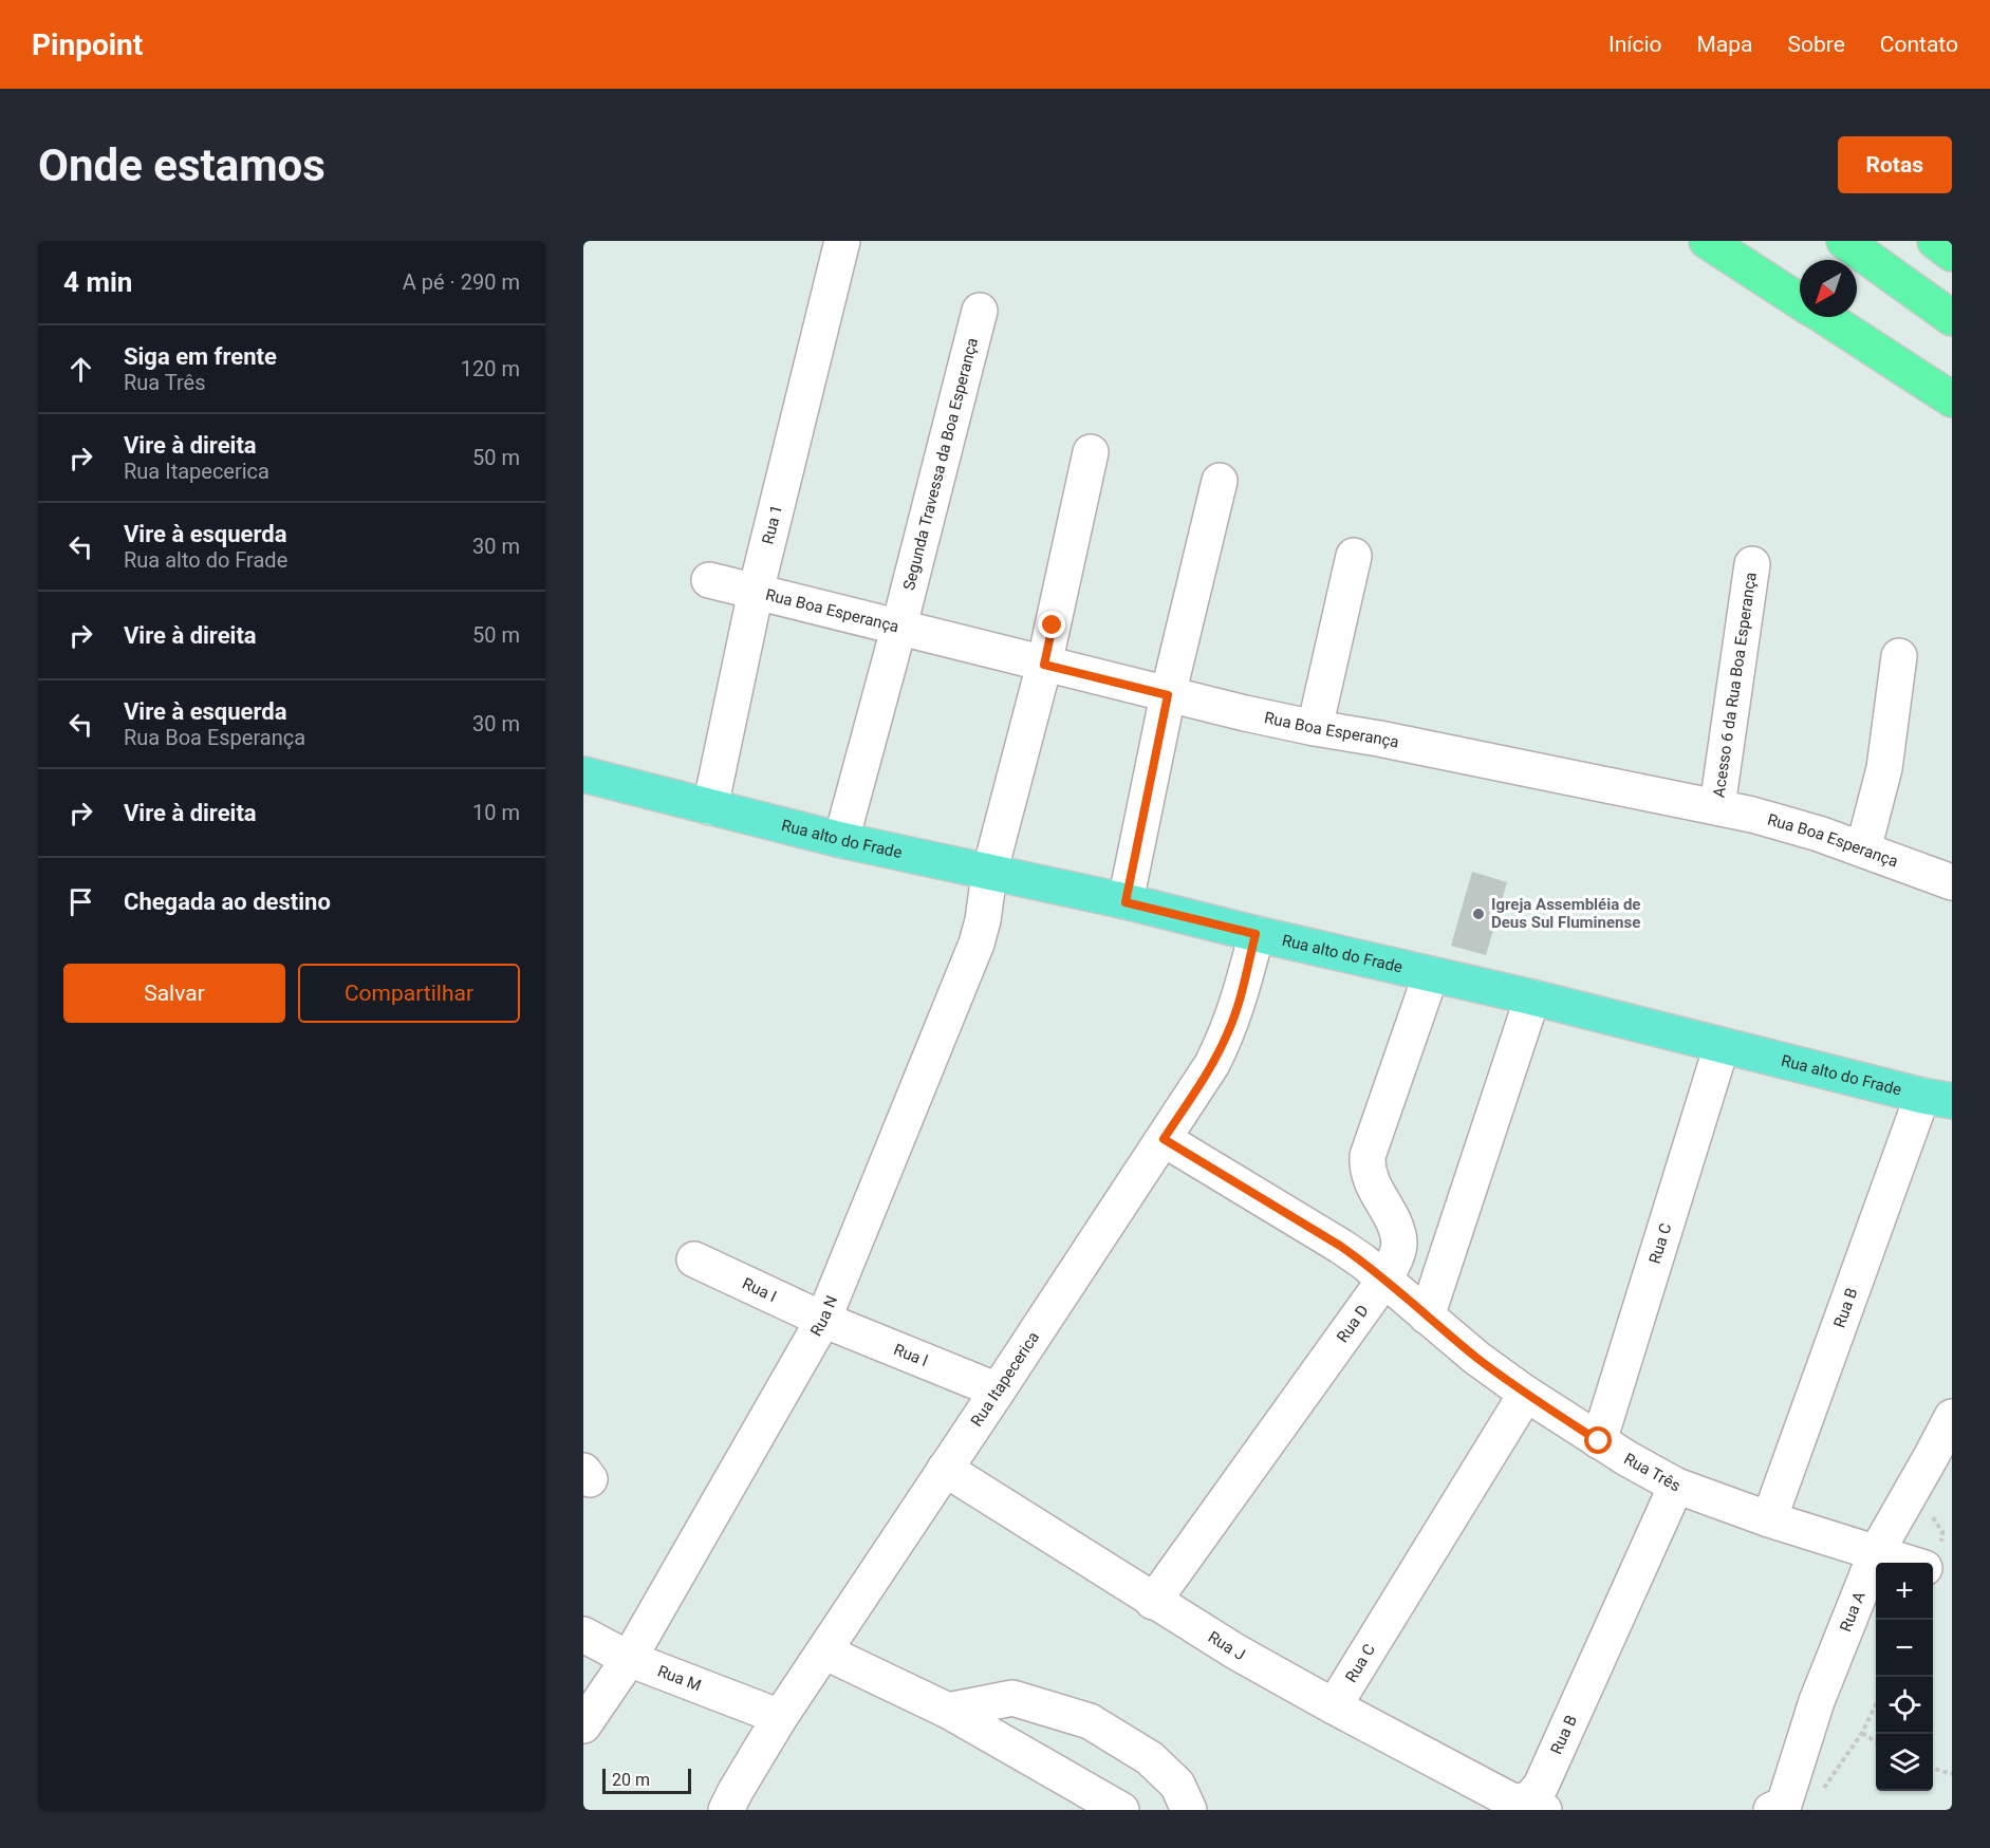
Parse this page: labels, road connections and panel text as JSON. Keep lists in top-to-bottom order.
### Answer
{
  "streets": {
    "main road": ["Rua alto do Frade"],
    "street": [
      "Segunda Travessa da Boa Esperança",
      "Rua 1",
      "Rua Boa Esperança",
      "Acesso 6 da Rua Boa Esperança",
      "Rua C",
      "Rua I",
      "Rua B",
      "Rua N",
      "Rua D",
      "Rua l",
      "Rua Itapecerica",
      "Rua Três",
      "Rua A",
      "Rua J",
      "Rua M"
    ]
  },
  "crossings": [
    ["Segunda Travessa da Boa Esperança", "Rua Boa Esperança"],
    ["Segunda Travessa da Boa Esperança", "Rua alto do Frade"],
    ["Rua 1", "Rua Boa Esperança"],
    ["Rua 1", "Rua alto do Frade"],
    ["Rua Boa Esperança", "Acesso 6 da Rua Boa Esperança"],
    ["Rua Boa Esperança", "Rua N"],
    ["Rua alto do Frade", "Rua C"],
    ["Rua alto do Frade", "Rua B"],
    ["Rua alto do Frade", "Rua N"],
    ["Rua alto do Frade", "Rua D"],
    ["Rua alto do Frade", "Rua Itapecerica"],
    ["Rua C", "Rua Três"],
    ["Rua C", "Rua J"],
    ["Rua I", "Rua N"],
    ["Rua I", "Rua l"],
    ["Rua B", "Rua Três"],
    ["Rua B", "Rua J"],
    ["Rua N", "Rua l"],
    ["Rua N", "Rua M"],
    ["Rua D", "Rua Três"],
    ["Rua D", "Rua J"],
    ["Rua l", "Rua Itapecerica"],
    ["Rua Itapecerica", "Rua Três"],
    ["Rua Itapecerica", "Rua J"],
    ["Rua Itapecerica", "Rua M"],
    ["Rua Três", "Rua A"]
  ],
  "places": ["Igreja Assembléia de Deus Sul Fluminense"],
  "scale_bar": "20 m",
  "north": "bottom left",
  "page": {
    "header": "Pinpoint",
    "nav": [
      "Início",
      "Mapa",
      "Sobre",
      "Contato"
    ],
    "buttons": [
      "Rotas",
      ["Salvar", "Compartilhar"]
    ],
    "title": "Onde estamos",
    "heading": ["4 min", "A pé · 290 m"],
    "list": [
      ["Siga em frente", "Rua Três", "120 m"],
      ["Vire à direita", "Rua Itapecerica", "50 m"],
      ["Vire à esquerda", "Rua alto do Frade", "30 m"],
      ["Vire à direita", "50 m"],
      ["Vire à esquerda", "Rua Boa Esperança", "30 m"],
      ["Vire à direita", "10 m"],
      "Chegada ao destino"
    ],
    "map_buttons": ["+", "−"],
    "scale": "20 m"
  }
}
